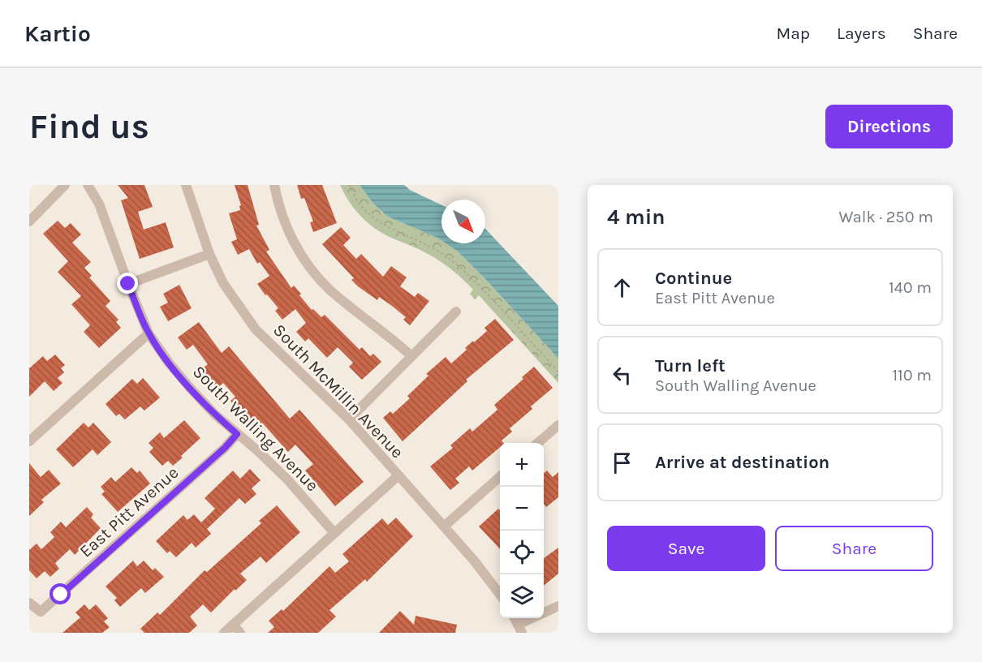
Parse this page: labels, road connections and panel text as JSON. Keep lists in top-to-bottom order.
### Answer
{
  "streets": {
    "street": ["South McMillin Avenue", "South Walling Avenue", "East Pitt Avenue"]
  },
  "crossings": [
    ["South Walling Avenue", "East Pitt Avenue"]
  ],
  "north": "bottom right",
  "page": {
    "header": "Kartio",
    "nav": ["Map", "Layers", "Share"],
    "buttons": [
      "Directions",
      ["Save", "Share"]
    ],
    "title": "Find us",
    "heading": ["4 min", "Walk · 250 m"],
    "list": [
      ["Continue", "East Pitt Avenue", "140 m"],
      ["Turn left", "South Walling Avenue", "110 m"],
      "Arrive at destination"
    ],
    "map_buttons": ["+", "−"]
  }
}
